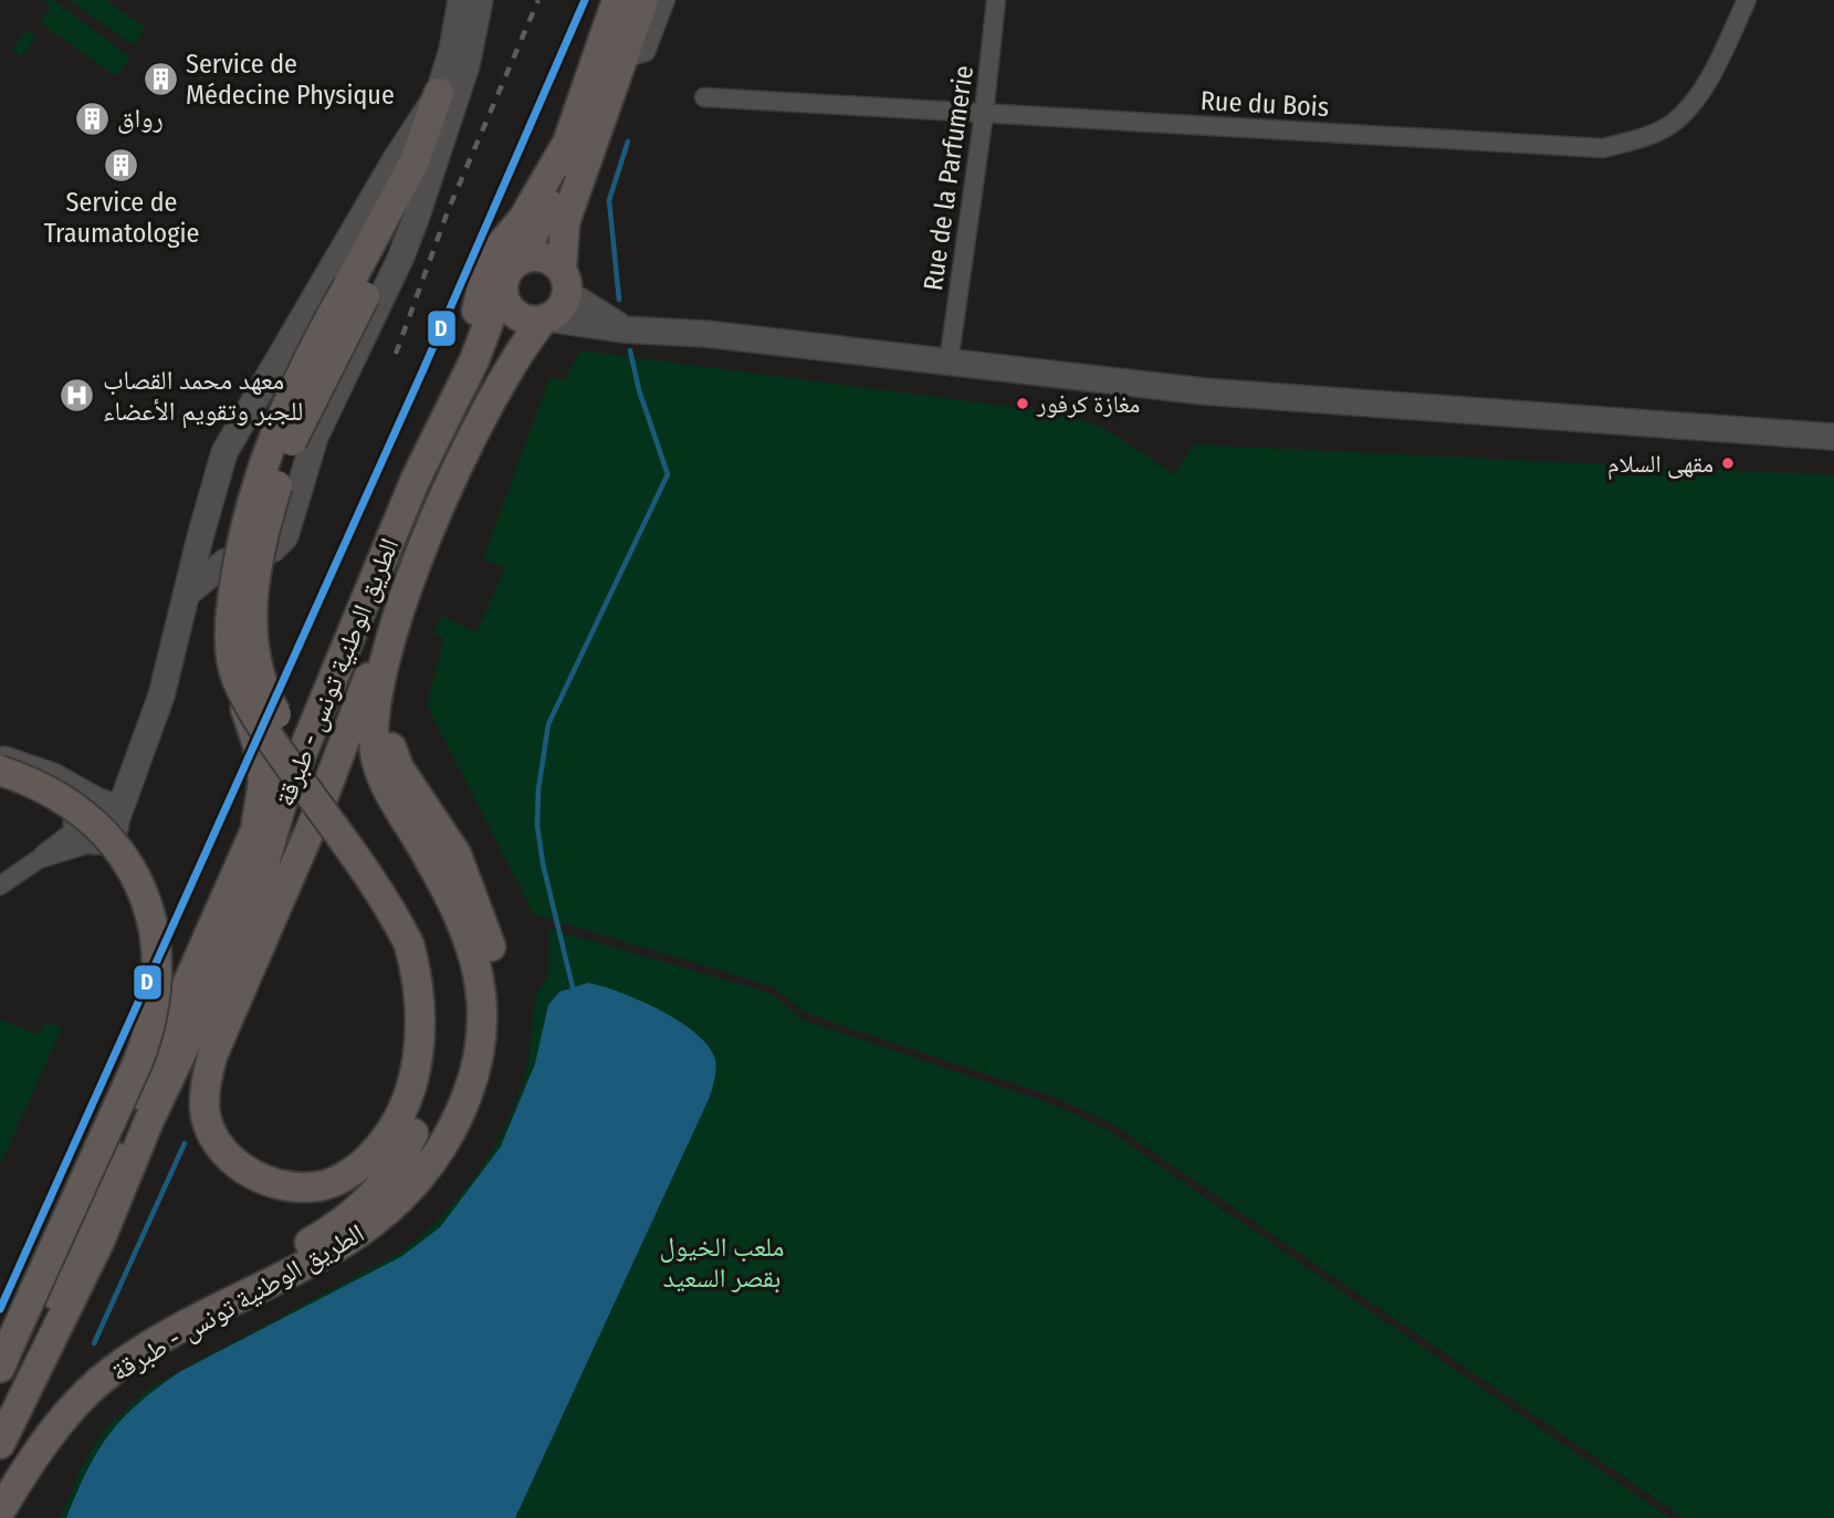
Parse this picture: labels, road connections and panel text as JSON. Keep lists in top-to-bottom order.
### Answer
{
  "streets": {
    "main road": ["الطريق الوطنية تونس - طبرقة"],
    "street": ["Rue du Bois", "Rue de la Parfumerie"]
  },
  "crossings": [
    ["Rue du Bois", "Rue de la Parfumerie"]
  ],
  "parks": ["ملعب الخيول بقصر السعيد"],
  "places": {
    "building": ["Service de Médecine Physique", "رواق", "Service de Traumatologie"],
    "hospital": ["معهد محمد القصاب للجبر وتقويم الأعضاء"],
    "other": ["مغازة كرفور", "مقهى السلام"]
  },
  "lines": ["transit line D"]
}
